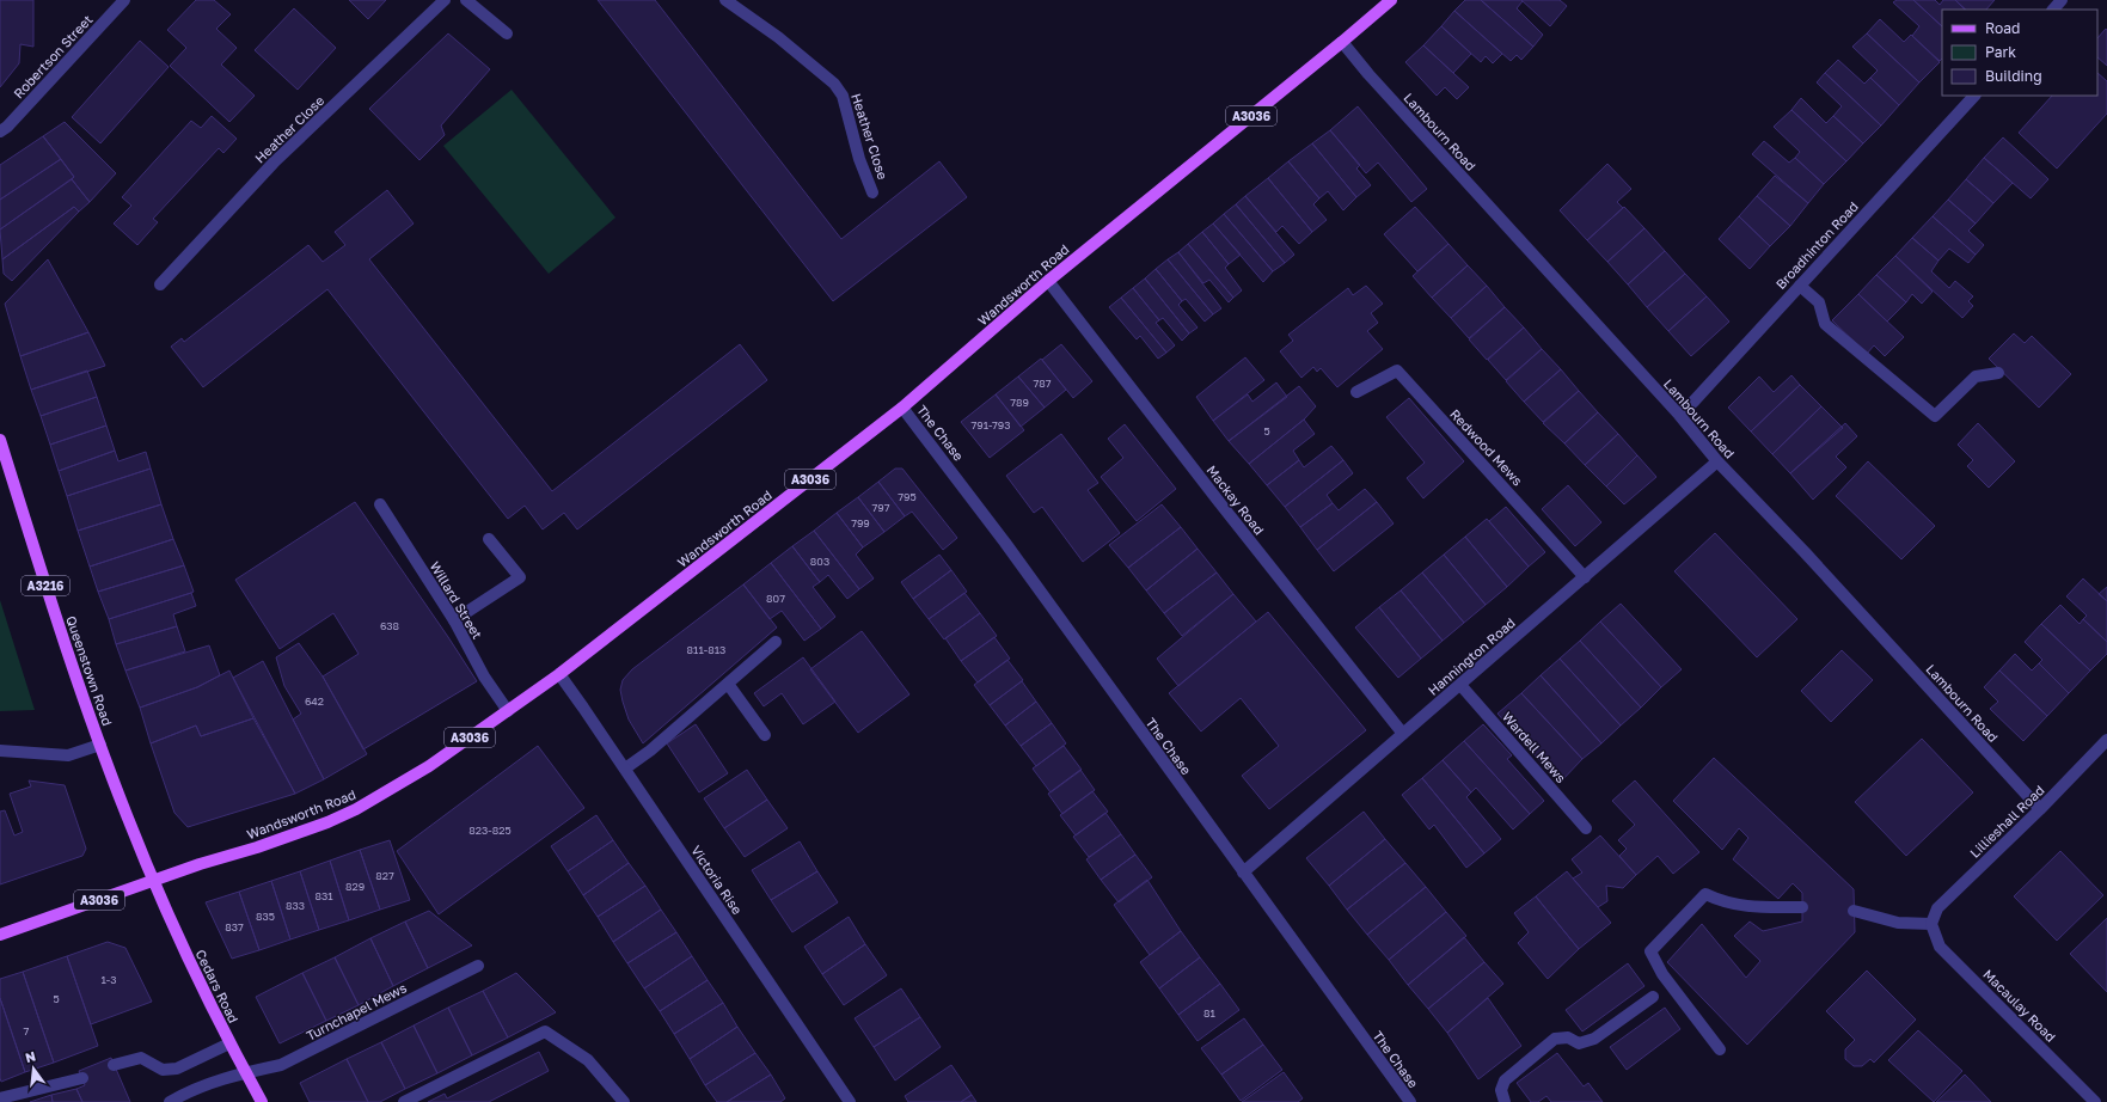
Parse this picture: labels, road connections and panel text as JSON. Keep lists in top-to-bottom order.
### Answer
{
  "streets": {
    "main road": [
      "A3036",
      "Wandsworth Road",
      "A3216",
      "Queenstown Road",
      "Cedars Road"
    ],
    "street": [
      "Robertson Street",
      "Heather Close",
      "Lambourn Road",
      "Broadhinton Road",
      "The Chase",
      "Redwood Mews",
      "Mackay Road",
      "Willard Street",
      "Hannington Road",
      "Wardell Mews",
      "Lillieshall Road",
      "Victoria Rise",
      "Macaulay Road",
      "Turnchapel Mews"
    ]
  },
  "crossings": [
    ["A3036", "Wandsworth Road"],
    ["A3036", "Queenstown Road"],
    ["A3036", "Cedars Road"],
    ["Lambourn Road", "Broadhinton Road"],
    ["Lambourn Road", "Wandsworth Road"],
    ["Lambourn Road", "Hannington Road"],
    ["Lambourn Road", "Lillieshall Road"],
    ["Wandsworth Road", "The Chase"],
    ["Wandsworth Road", "Mackay Road"],
    ["Wandsworth Road", "Willard Street"],
    ["Wandsworth Road", "Queenstown Road"],
    ["Wandsworth Road", "Victoria Rise"],
    ["Wandsworth Road", "Cedars Road"],
    ["The Chase", "Hannington Road"],
    ["Redwood Mews", "Hannington Road"],
    ["Mackay Road", "Hannington Road"],
    ["Hannington Road", "Wardell Mews"],
    ["Queenstown Road", "Cedars Road"],
    ["Lillieshall Road", "Macaulay Road"],
    ["Cedars Road", "Turnchapel Mews"]
  ],
  "house_numbers": [
    "787",
    "789",
    "791-793",
    "5",
    "795",
    "797",
    "799",
    "803",
    "807",
    "638",
    "811-813",
    "642",
    "823-825",
    "827",
    "829",
    "831",
    "833",
    "835",
    "837",
    "1-3",
    "5",
    "81",
    "7"
  ],
  "legend": ["Road", "Park", "Building"],
  "north": "top"
}
